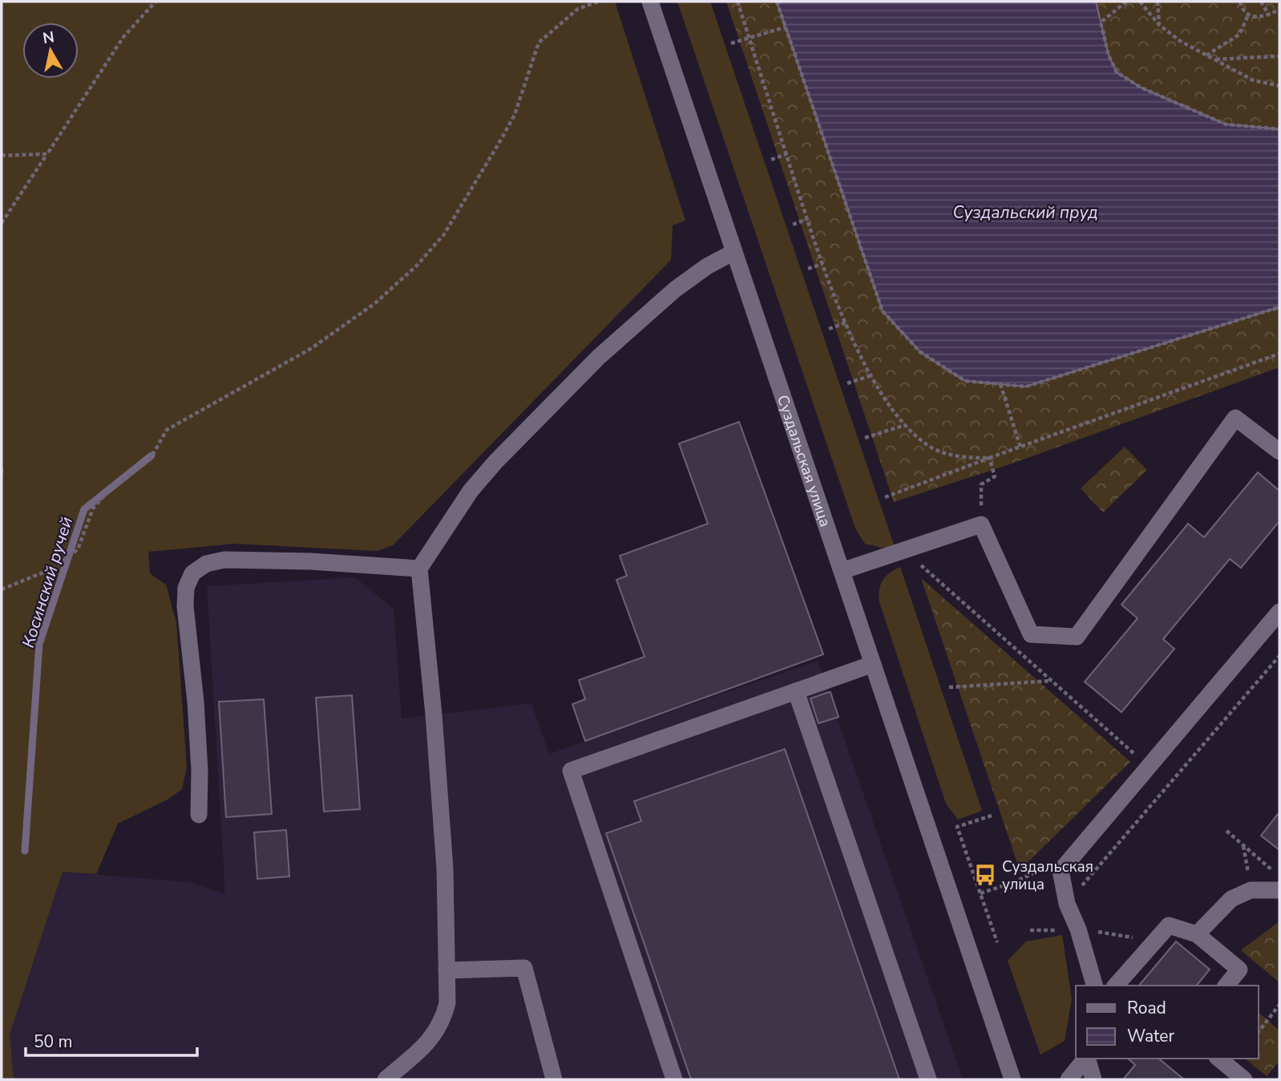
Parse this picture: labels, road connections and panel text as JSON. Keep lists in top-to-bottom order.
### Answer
{
  "streets": {
    "street": ["Суздальская улица"]
  },
  "water": ["Суздальский пруд", "Косинский ручей"],
  "places": {
    "bus stop": ["Суздальская улица"]
  },
  "legend": ["Road", "Water"],
  "scale_bar": "50 m",
  "north": "top"
}
